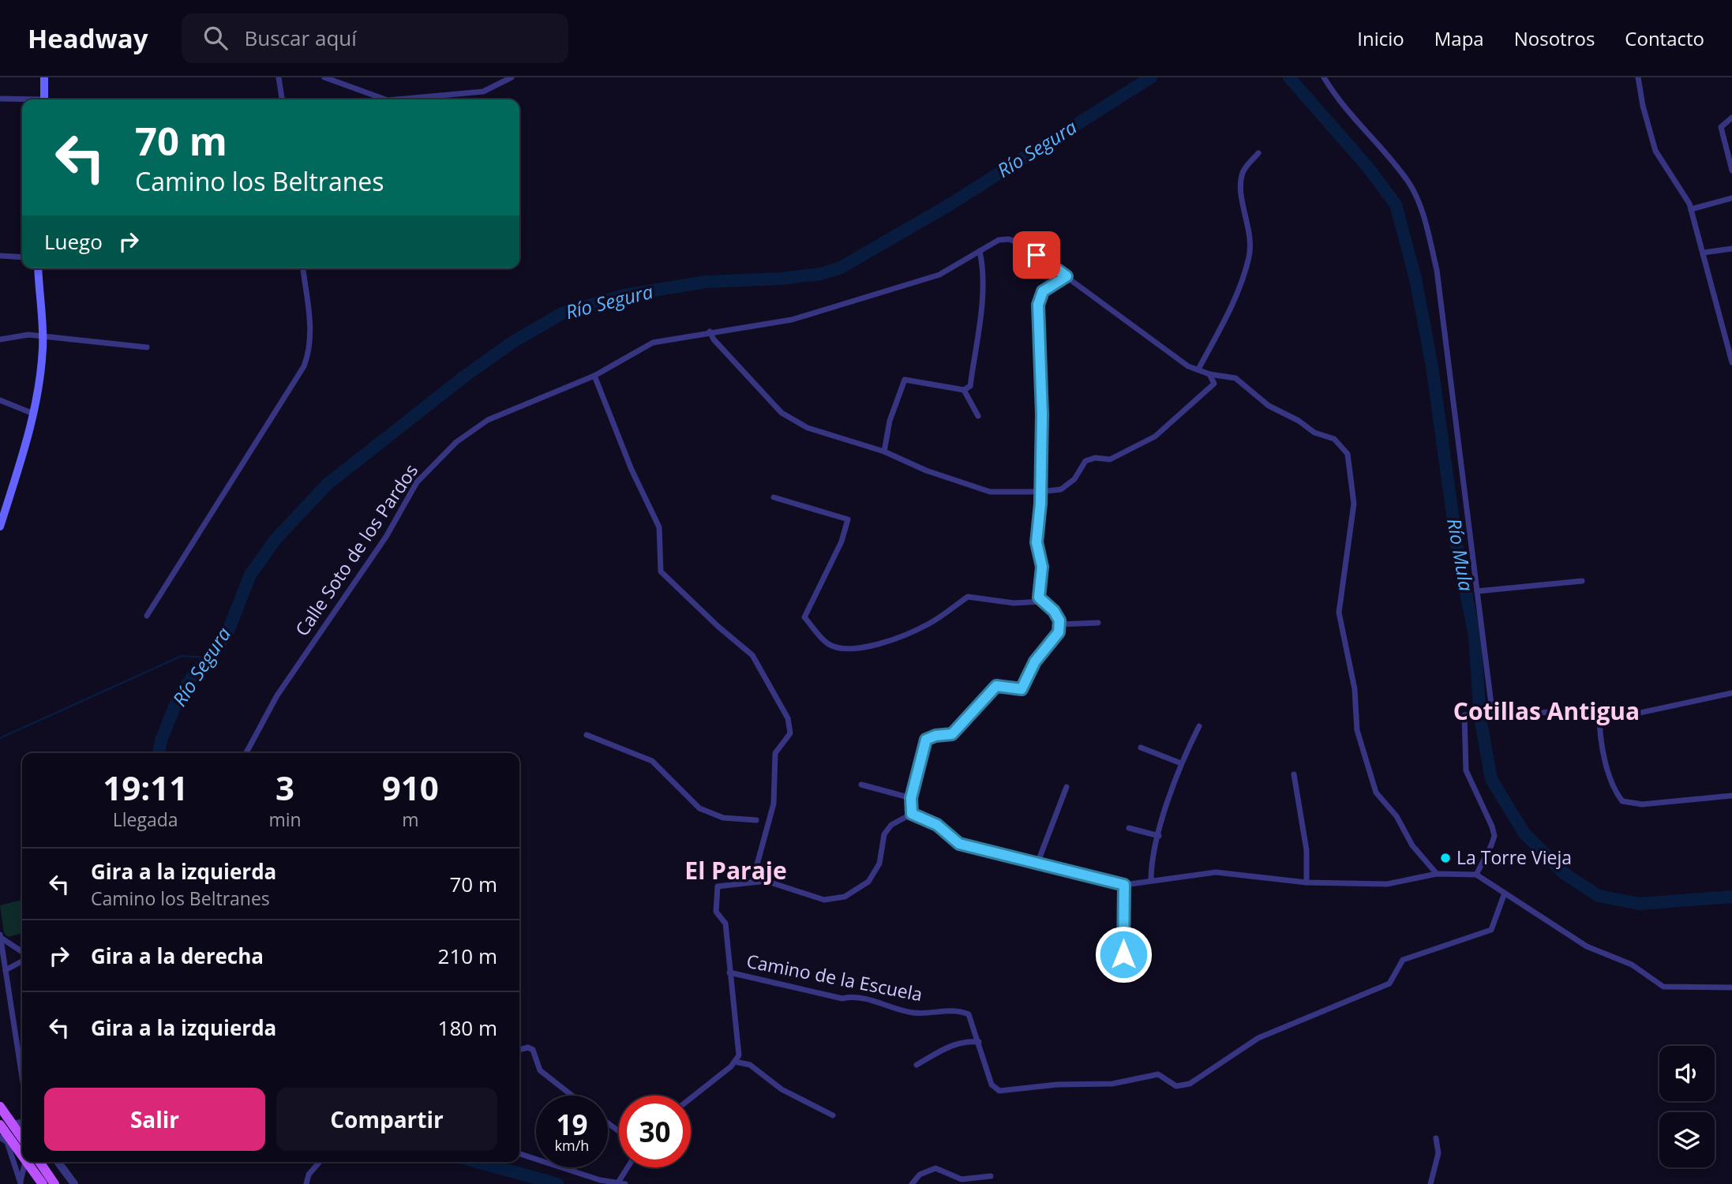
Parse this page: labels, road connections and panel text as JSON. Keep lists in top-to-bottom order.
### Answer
{
  "streets": {
    "street": ["Calle Soto de los Pardos", "Camino de la Escuela"]
  },
  "districts": ["Cotillas Antigua", "El Paraje"],
  "water": ["Río Segura", "Río Mula"],
  "places": ["La Torre Vieja"],
  "page": {
    "header": "Headway",
    "search": "Buscar aquí",
    "nav": [
      "Inicio",
      "Mapa",
      "Nosotros",
      "Contacto"
    ],
    "turn": ["70 m", "Camino los Beltranes"],
    "then": "Luego",
    "eta": [
      "19:11",
      "Llegada",
      "3",
      "min",
      "910",
      "m"
    ],
    "list": [
      {
        "name": "Gira a la izquierda",
        "note": "Camino los Beltranes",
        "value": "70 m"
      },
      {
        "name": "Gira a la derecha",
        "value": "210 m"
      },
      {
        "name": "Gira a la izquierda",
        "value": "180 m"
      }
    ],
    "buttons": ["Salir", "Compartir"],
    "speed": "19 km/h",
    "limit": "30"
  }
}
